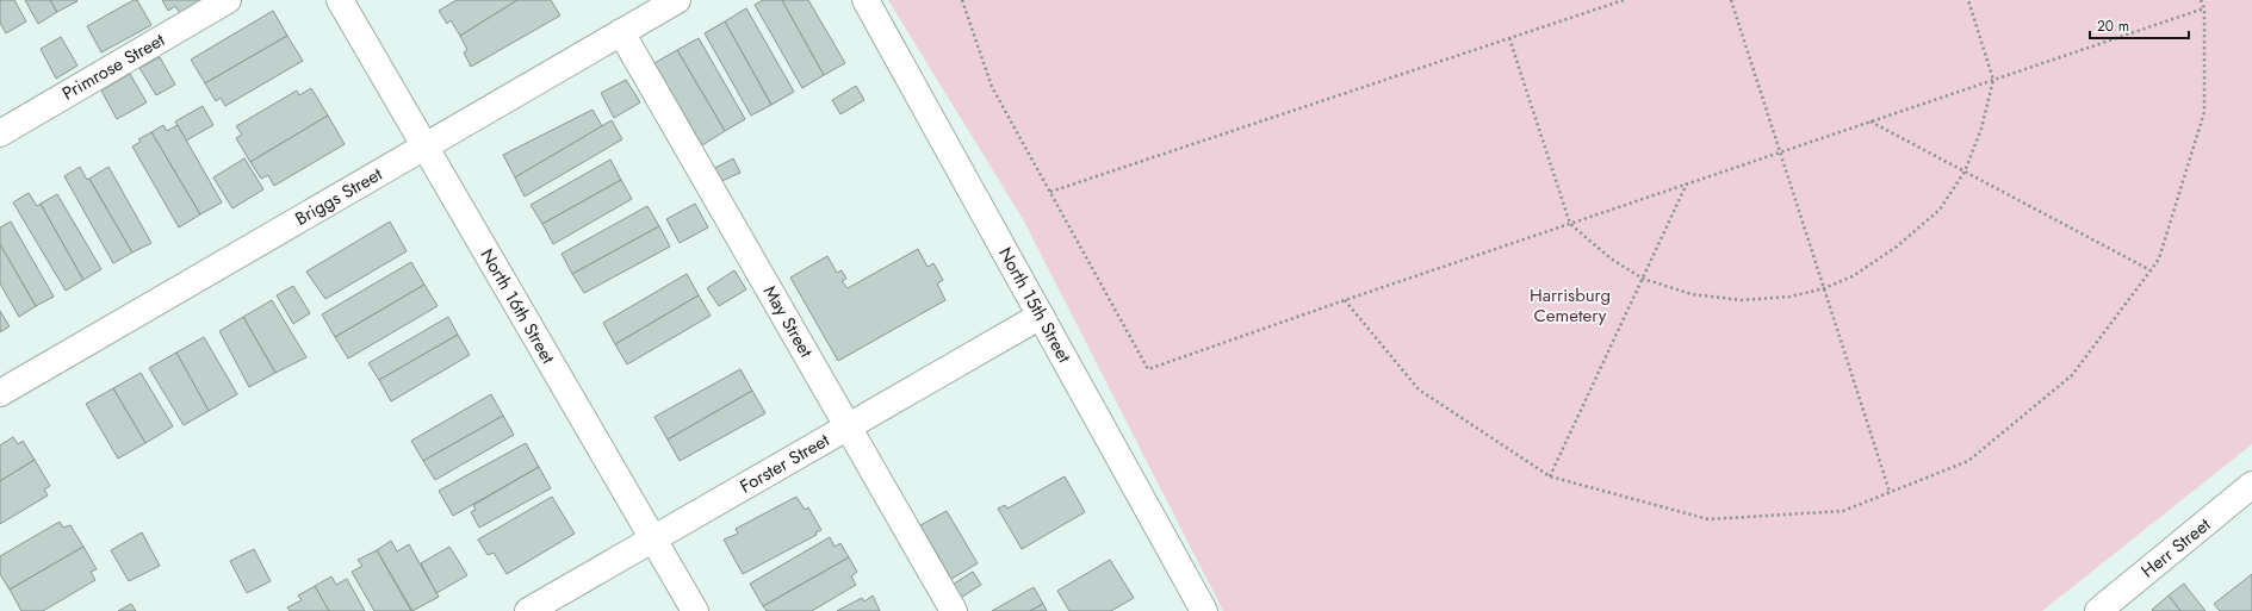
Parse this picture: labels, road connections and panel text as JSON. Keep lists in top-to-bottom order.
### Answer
{
  "streets": {
    "street": [
      "Primrose Street",
      "Briggs Street",
      "North 15th Street",
      "North 16th Street",
      "May Street",
      "Forster Street",
      "Herr Street"
    ]
  },
  "crossings": [
    ["Briggs Street", "North 16th Street"],
    ["Briggs Street", "May Street"],
    ["North 15th Street", "Forster Street"],
    ["North 16th Street", "Forster Street"],
    ["May Street", "Forster Street"]
  ],
  "parks": ["Harrisburg Cemetery"],
  "scale_bar": "20 m"
}
